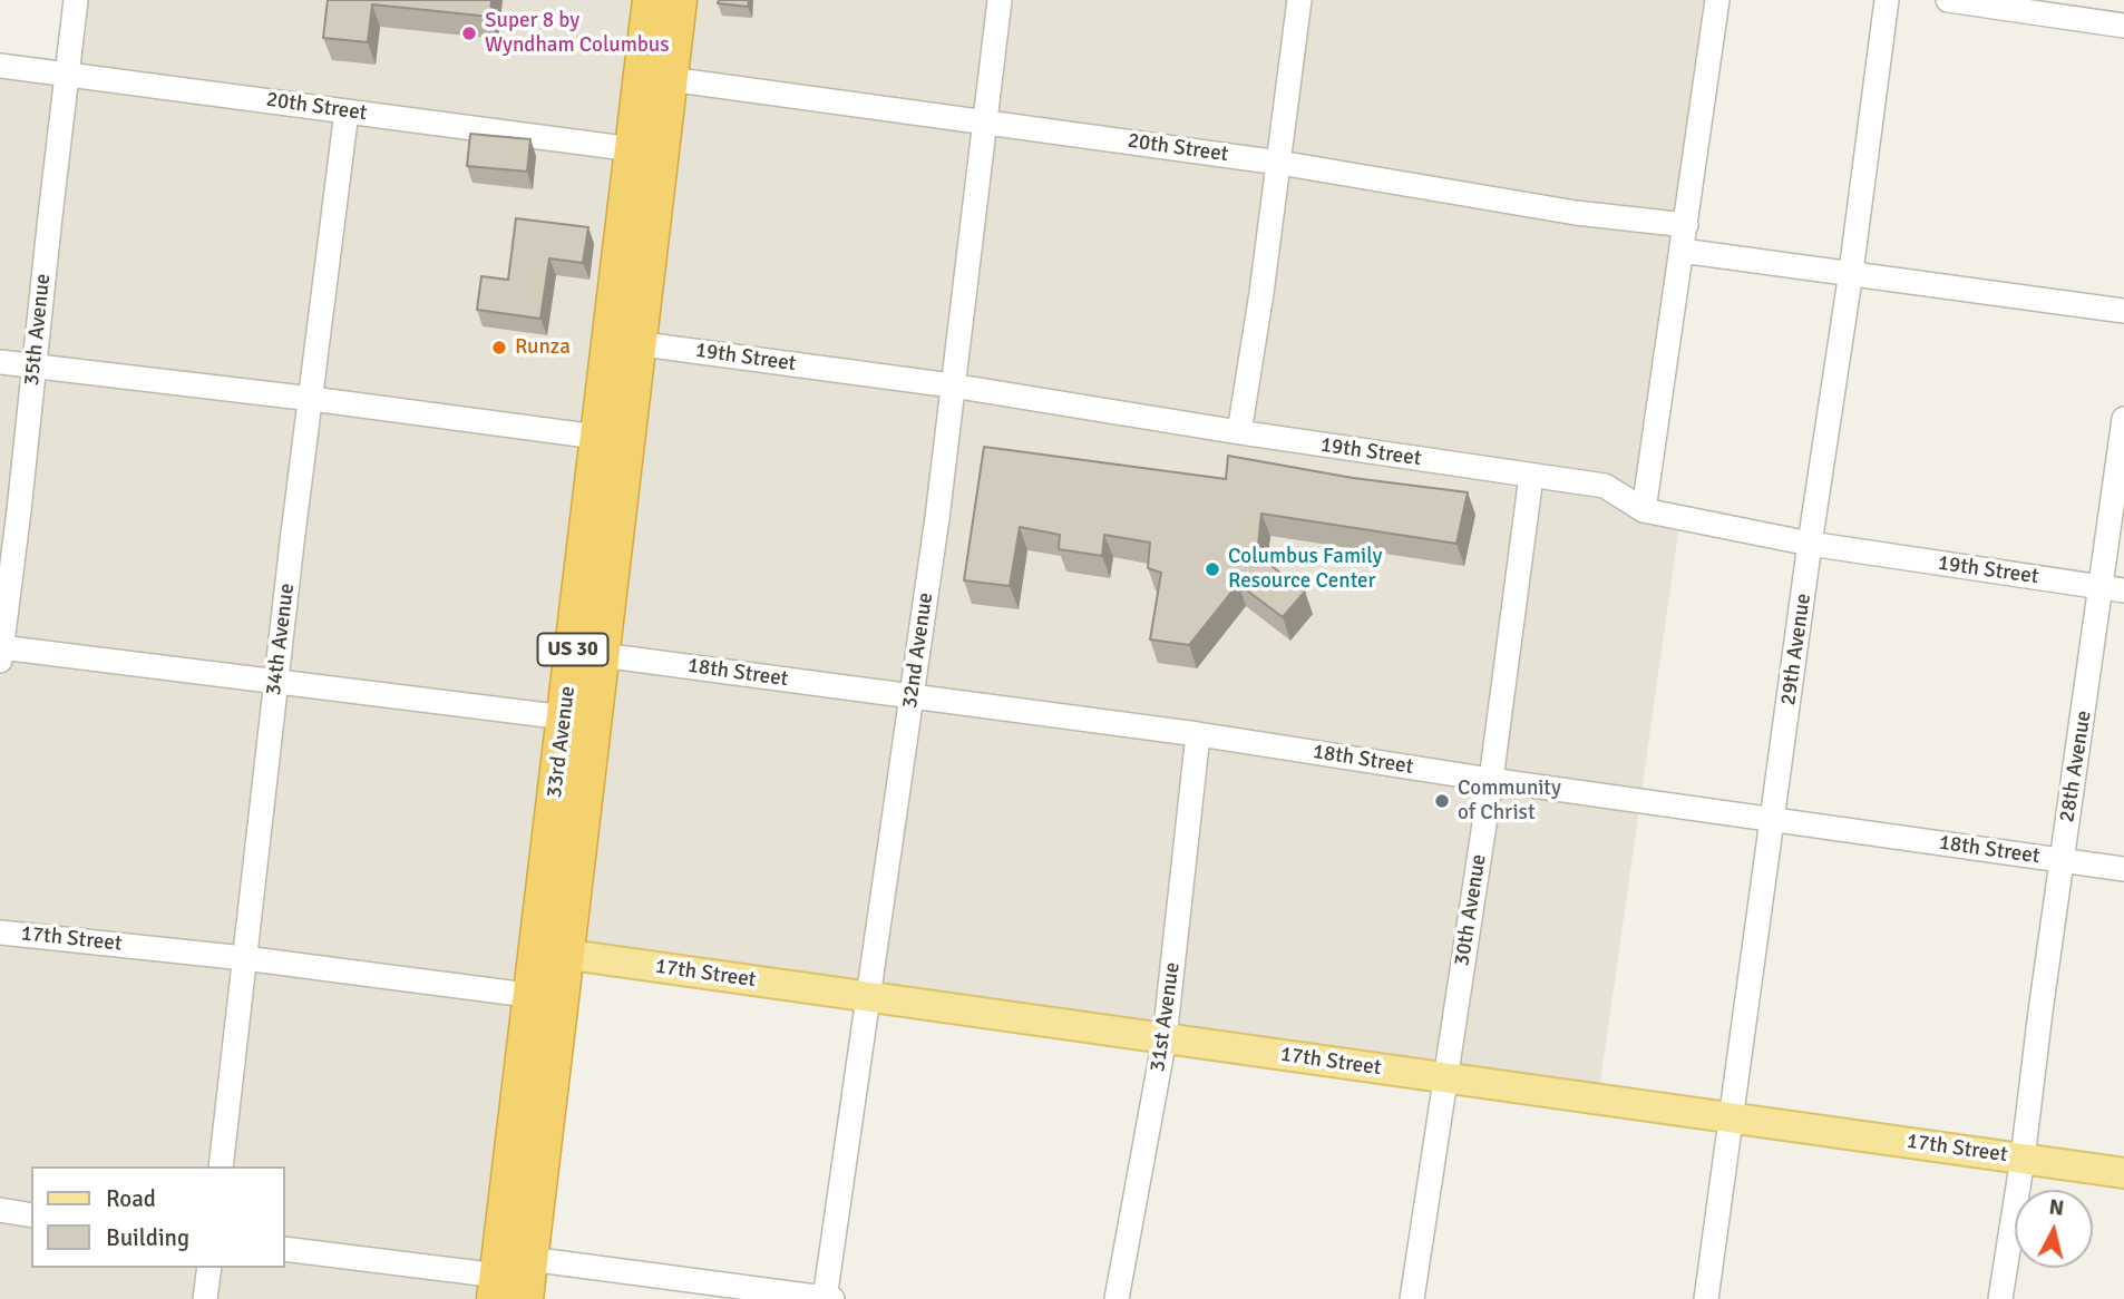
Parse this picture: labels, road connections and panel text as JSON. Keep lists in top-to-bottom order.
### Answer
{
  "streets": {
    "highway": ["US 30", "33rd Avenue"],
    "main road": ["17th Street"],
    "street": [
      "20th Street",
      "35th Avenue",
      "19th Street",
      "34th Avenue",
      "29th Avenue",
      "32nd Avenue",
      "18th Street",
      "28th Avenue",
      "30th Avenue",
      "31st Avenue"
    ]
  },
  "crossings": [
    ["20th Street", "35th Avenue"],
    ["20th Street", "34th Avenue"],
    ["20th Street", "32nd Avenue"],
    ["20th Street", "33rd Avenue"],
    ["19th Street", "29th Avenue"],
    ["19th Street", "32nd Avenue"],
    ["19th Street", "33rd Avenue"],
    ["19th Street", "28th Avenue"],
    ["19th Street", "30th Avenue"],
    ["34th Avenue", "17th Street"],
    ["29th Avenue", "18th Street"],
    ["29th Avenue", "17th Street"],
    ["32nd Avenue", "18th Street"],
    ["32nd Avenue", "17th Street"],
    ["18th Street", "33rd Avenue"],
    ["18th Street", "28th Avenue"],
    ["18th Street", "30th Avenue"],
    ["18th Street", "31st Avenue"],
    ["33rd Avenue", "17th Street"],
    ["28th Avenue", "17th Street"],
    ["30th Avenue", "17th Street"],
    ["17th Street", "31st Avenue"]
  ],
  "places": [
    "Super 8 by Wyndham Columbus",
    "Runza",
    "Columbus Family Resource Center",
    "Community of Christ"
  ],
  "legend": ["Road", "Building"],
  "north": "top"
}
